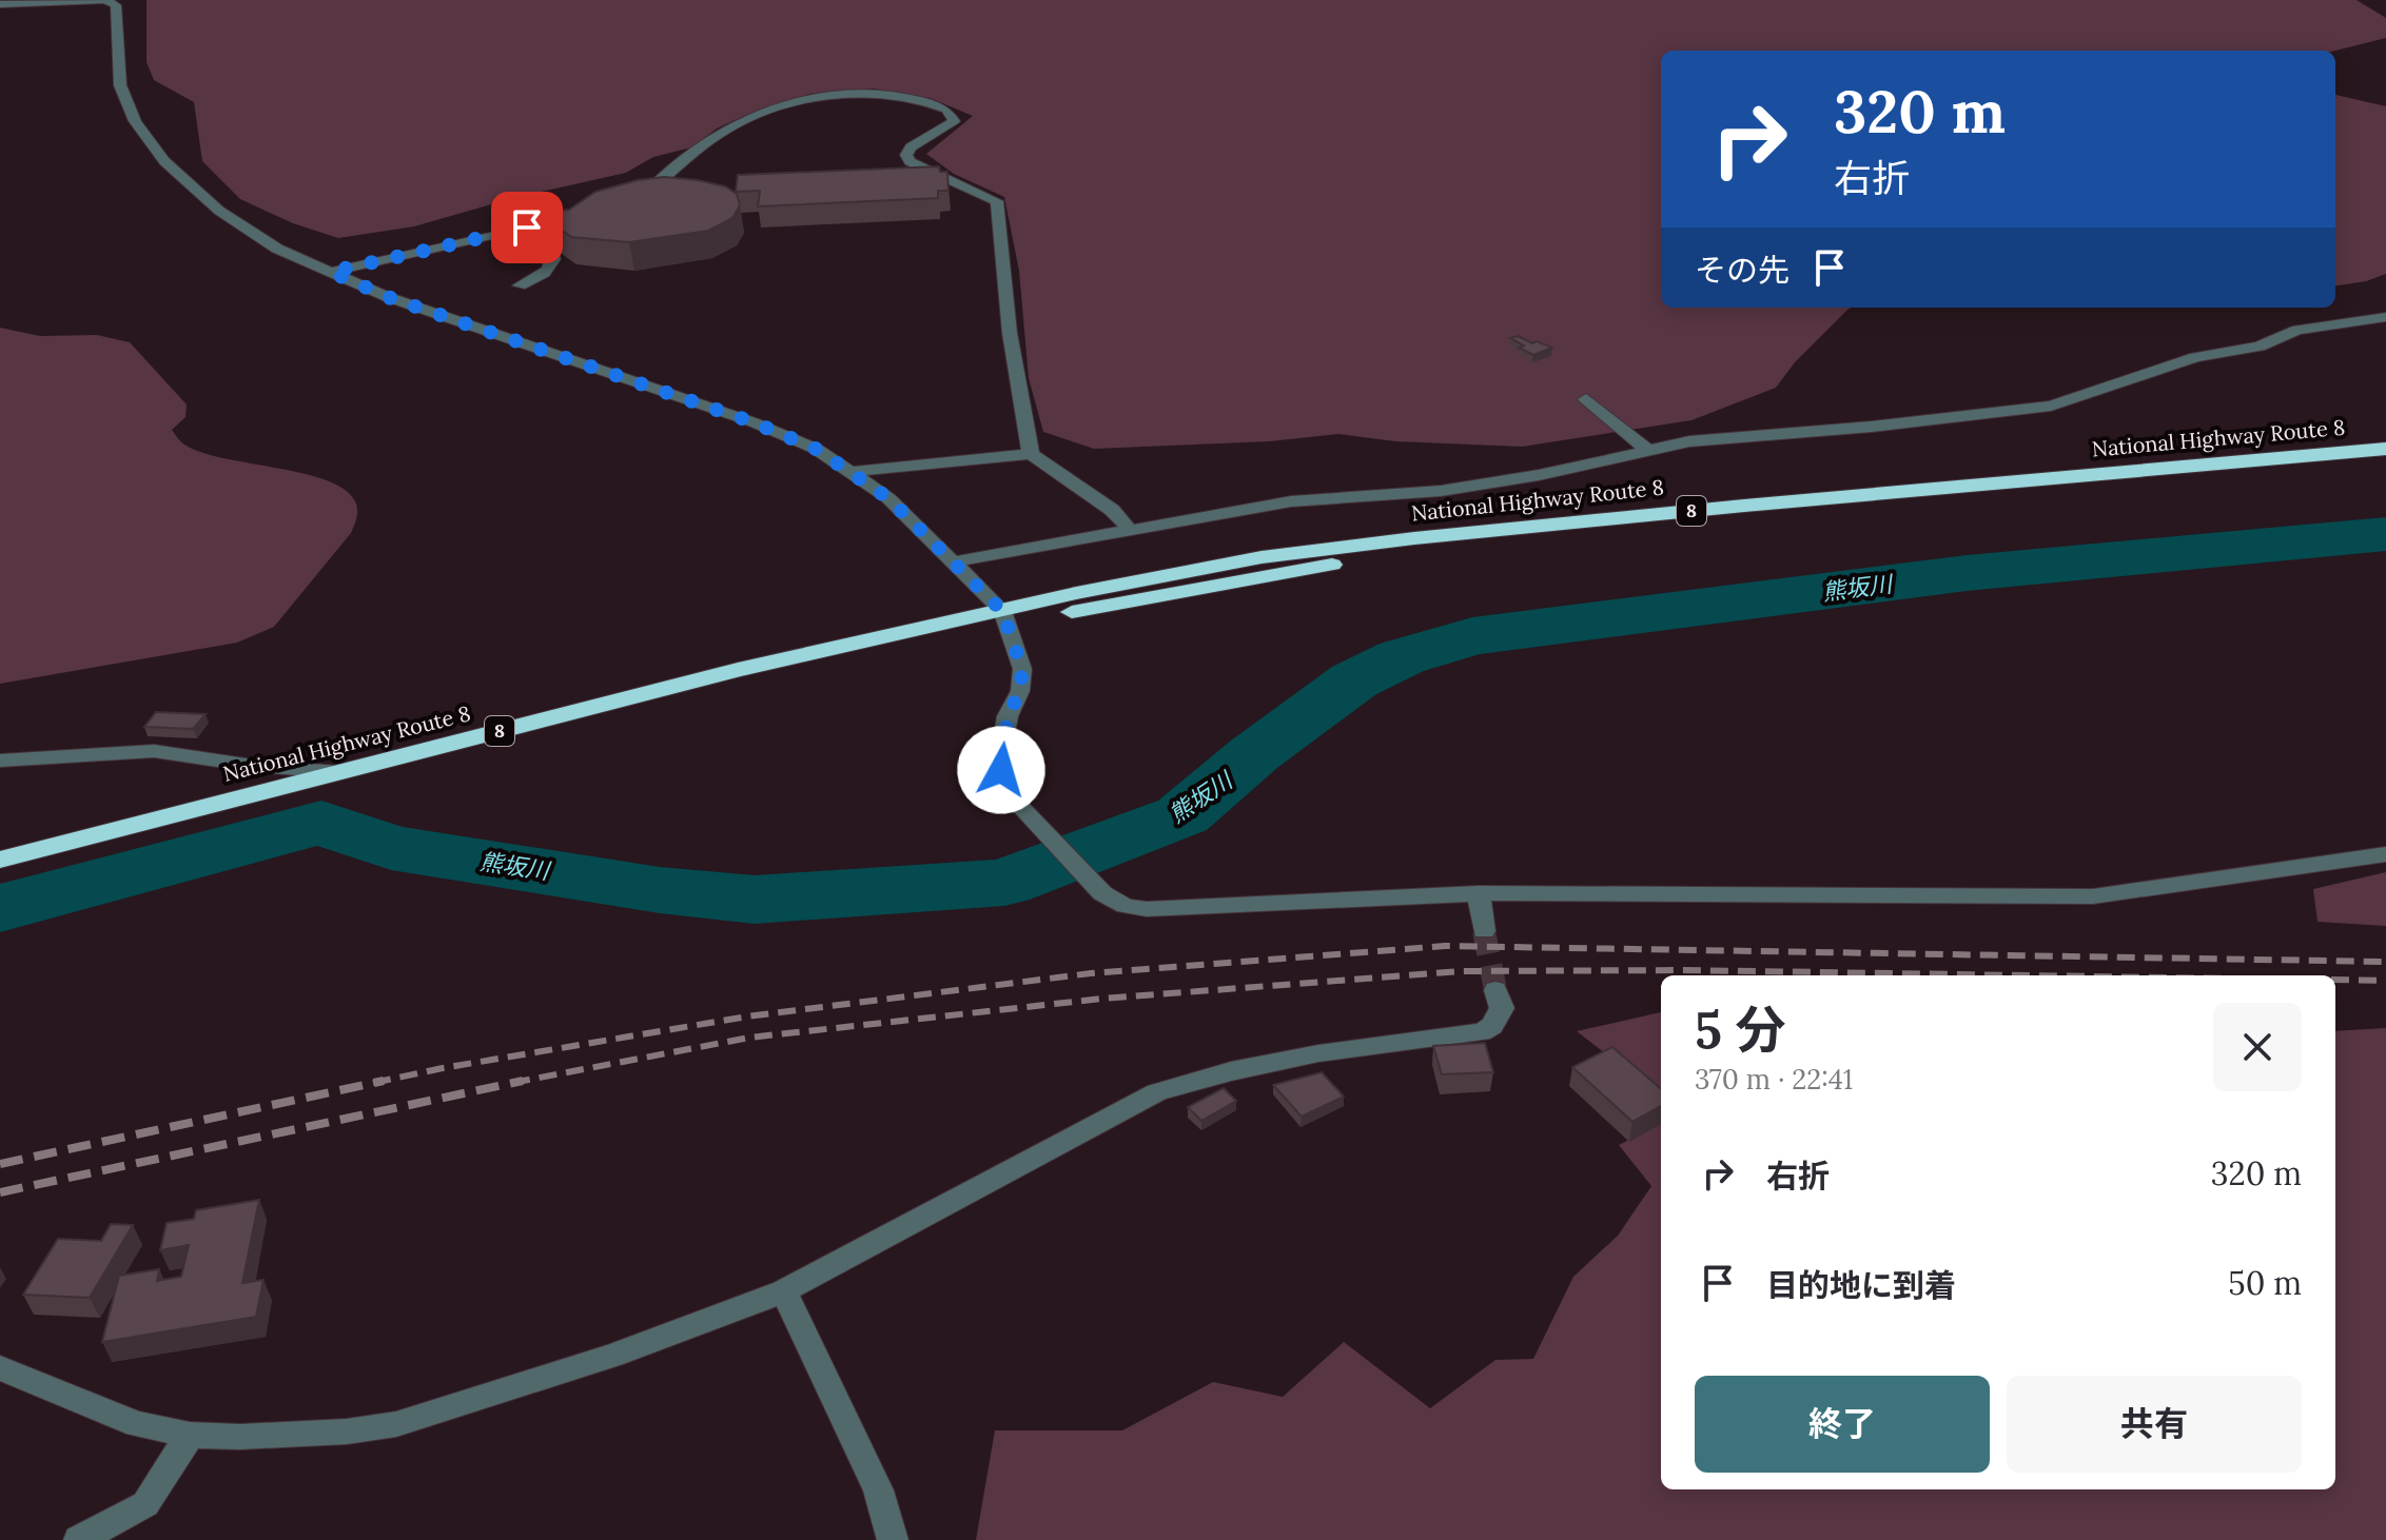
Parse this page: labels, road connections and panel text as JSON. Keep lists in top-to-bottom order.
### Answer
{
  "streets": {
    "highway": ["National Highway Route 8", "8"]
  },
  "water": ["熊坂川"],
  "page": {
    "turn": ["320 m", "右折"],
    "then": "その先",
    "heading": ["5 分", "370 m · 22:41"],
    "list": [
      {
        "name": "右折",
        "value": "320 m"
      },
      {
        "name": "目的地に到着",
        "value": "50 m"
      }
    ],
    "buttons": ["終了", "共有"]
  }
}
